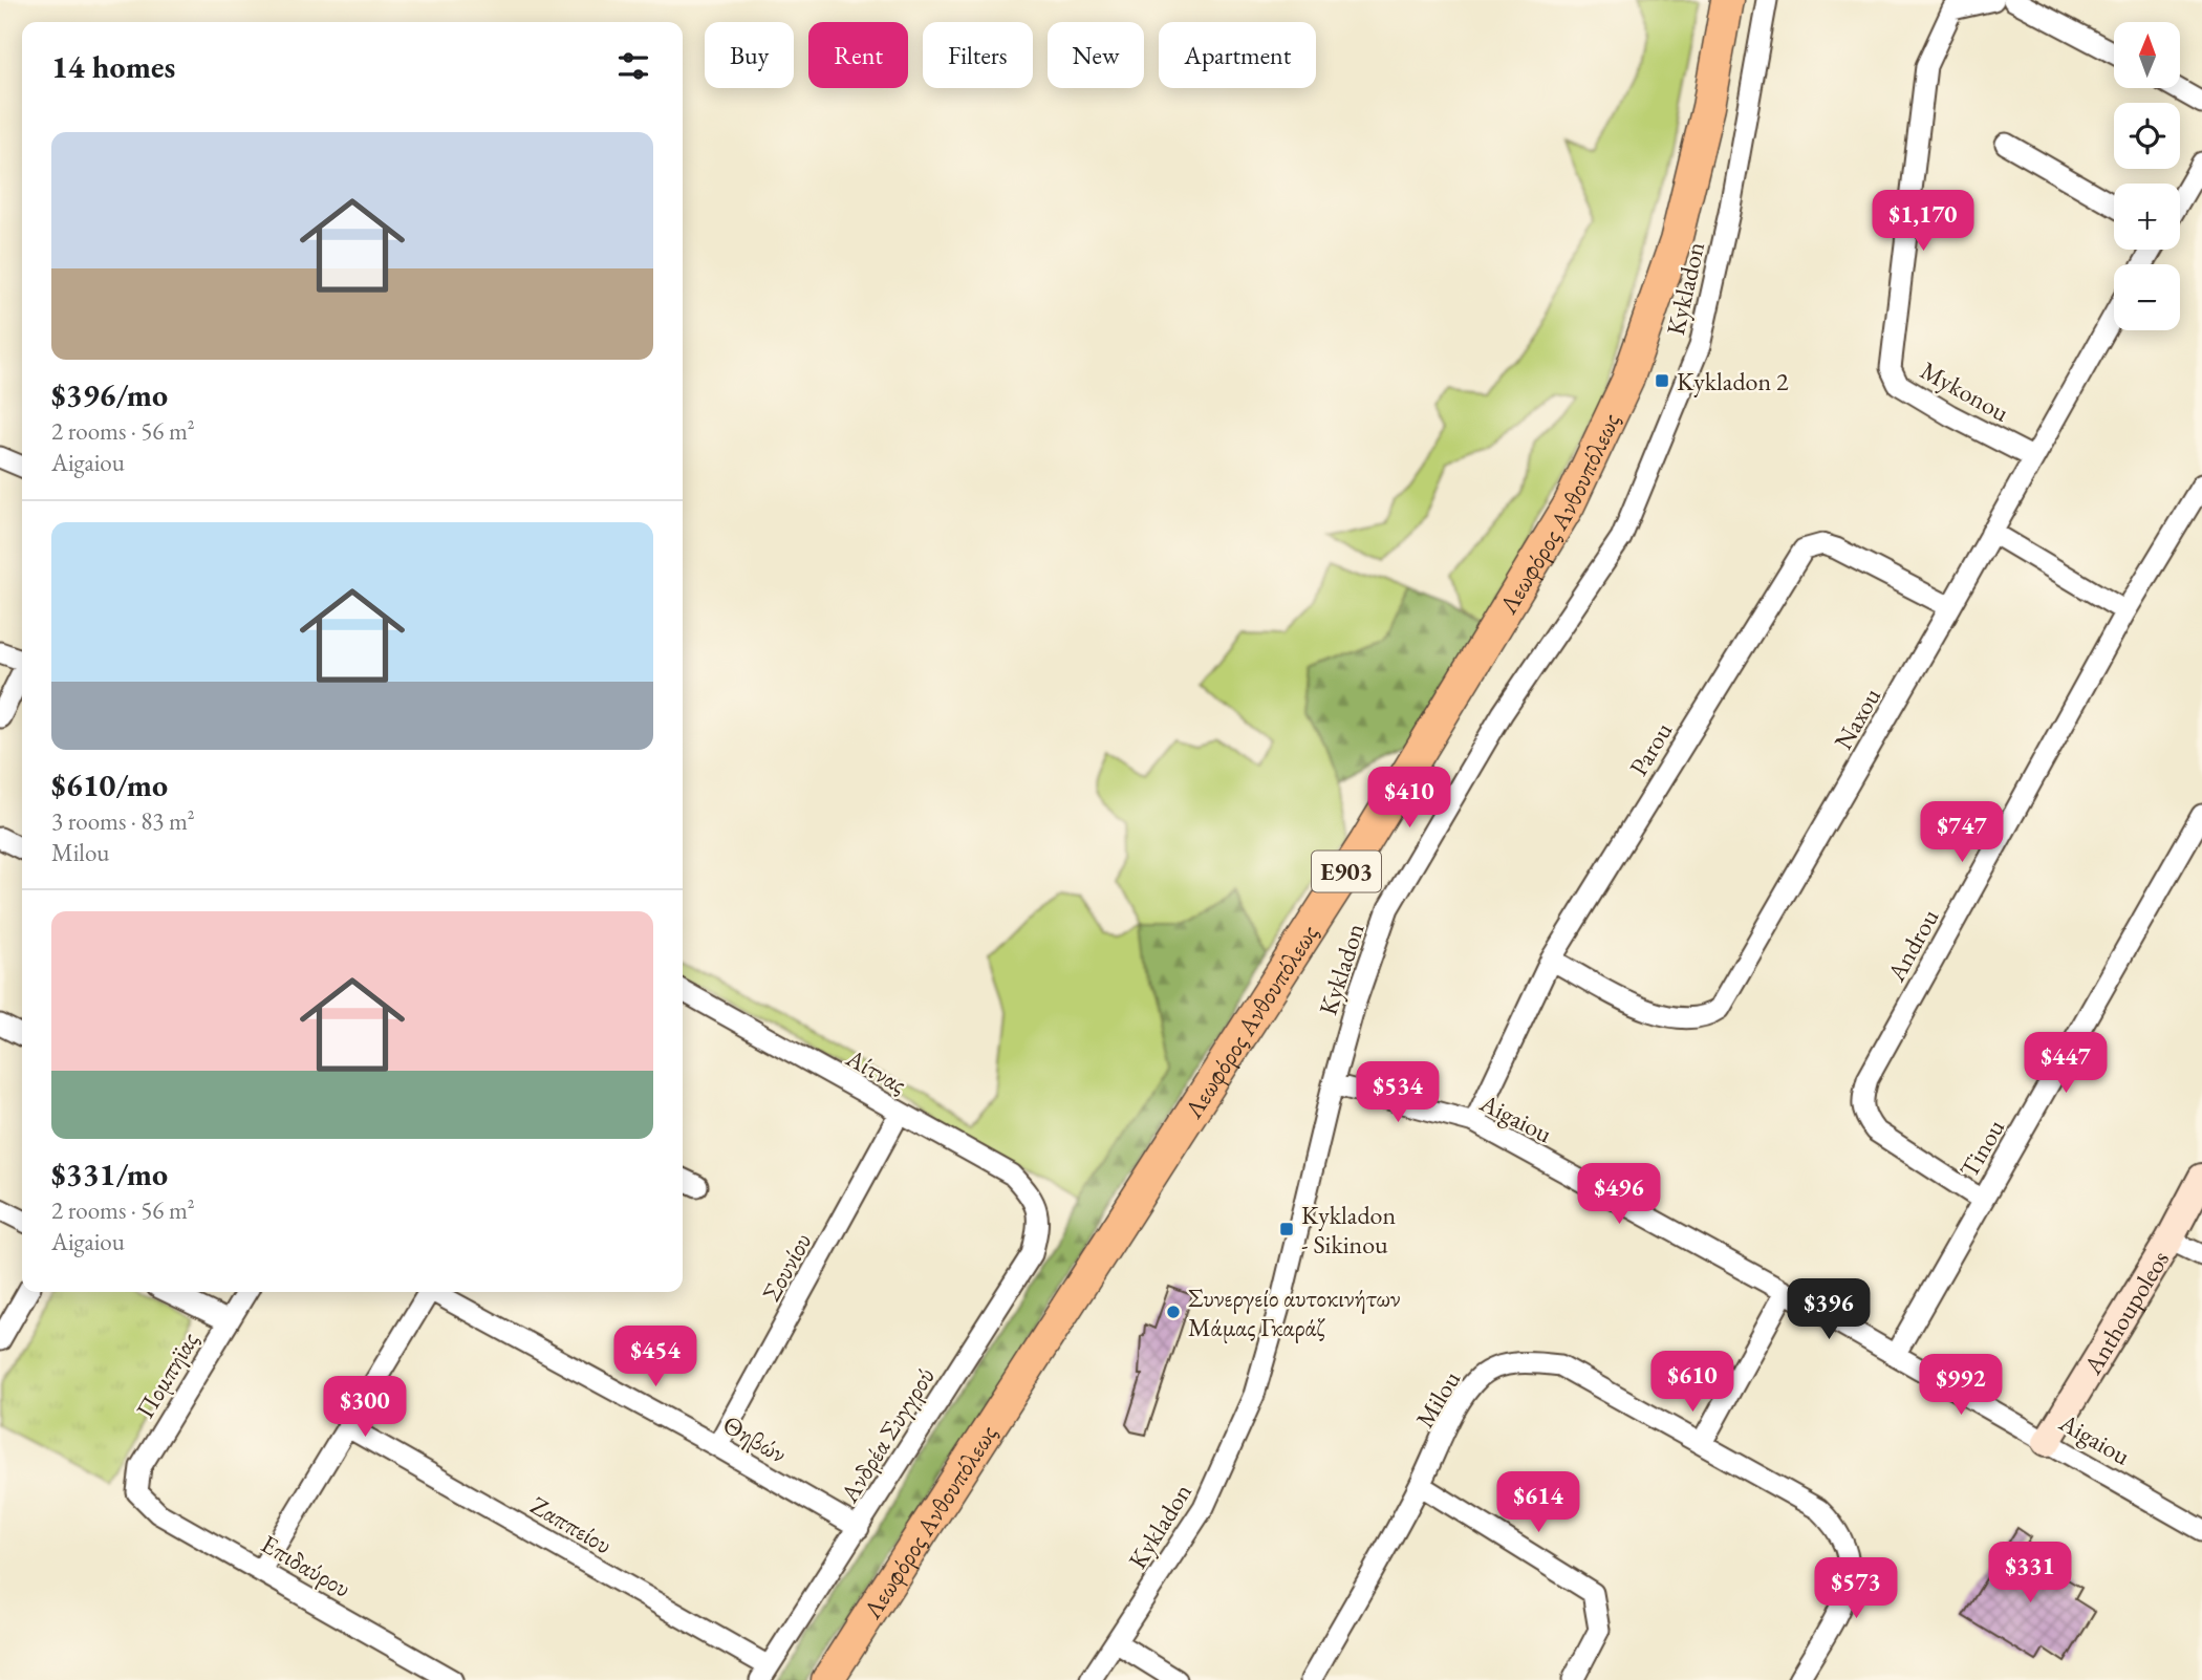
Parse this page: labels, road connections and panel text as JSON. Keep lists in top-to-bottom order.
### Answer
{
  "streets": {
    "main road": ["Λεωφόρος Ανθουπόλεως", "E903"],
    "street": [
      "Kykladon",
      "Mykonou",
      "Naxou",
      "Parou",
      "Androu",
      "Αίτνας",
      "Aigaiou",
      "Tinou",
      "Σουνίου",
      "Anthoupoleos",
      "Πομπηϊας",
      "Milou",
      "Ανδρέα Συγγρού",
      "Θηβών",
      "Ζαππείου",
      "Επιδαύρου"
    ]
  },
  "crossings": [
    ["Kykladon", "Aigaiou"],
    ["Mykonou", "Naxou"],
    ["Naxou", "Parou"],
    ["Parou", "Aigaiou"],
    ["Androu", "Tinou"],
    ["Αίτνας", "Σουνίου"],
    ["Αίτνας", "Ανδρέα Συγγρού"],
    ["Aigaiou", "Tinou"],
    ["Aigaiou", "Anthoupoleos"],
    ["Σουνίου", "Θηβών"],
    ["Πομπηϊας", "Επιδαύρου"],
    ["Ανδρέα Συγγρού", "Θηβών"],
    ["Ανδρέα Συγγρού", "Ζαππείου"]
  ],
  "places": {
    "transit": ["Kykladon 2", "Kykladon - Sikinou"],
    "other": ["Συνεργείο αυτοκινήτων Μάμας Γκαράζ"]
  },
  "north": "top",
  "page": {
    "map_buttons": ["+", "−"],
    "chip": [
      "Buy",
      "Rent",
      "Filters",
      "New",
      "Apartment"
    ],
    "heading": "14 homes",
    "list": [
      {
        "name": "$396/mo",
        "note": "2 rooms · 56 m² · Aigaiou"
      },
      {
        "name": "$610/mo",
        "note": "3 rooms · 83 m² · Milou"
      },
      {
        "name": "$331/mo",
        "note": "2 rooms · 56 m² · Aigaiou"
      }
    ],
    "price": [
      "$1,170",
      "$410",
      "$747",
      "$447",
      "$534",
      "$496",
      "$396",
      "$454",
      "$610",
      "$992",
      "$300",
      "$614",
      "$331",
      "$573"
    ]
  }
}
